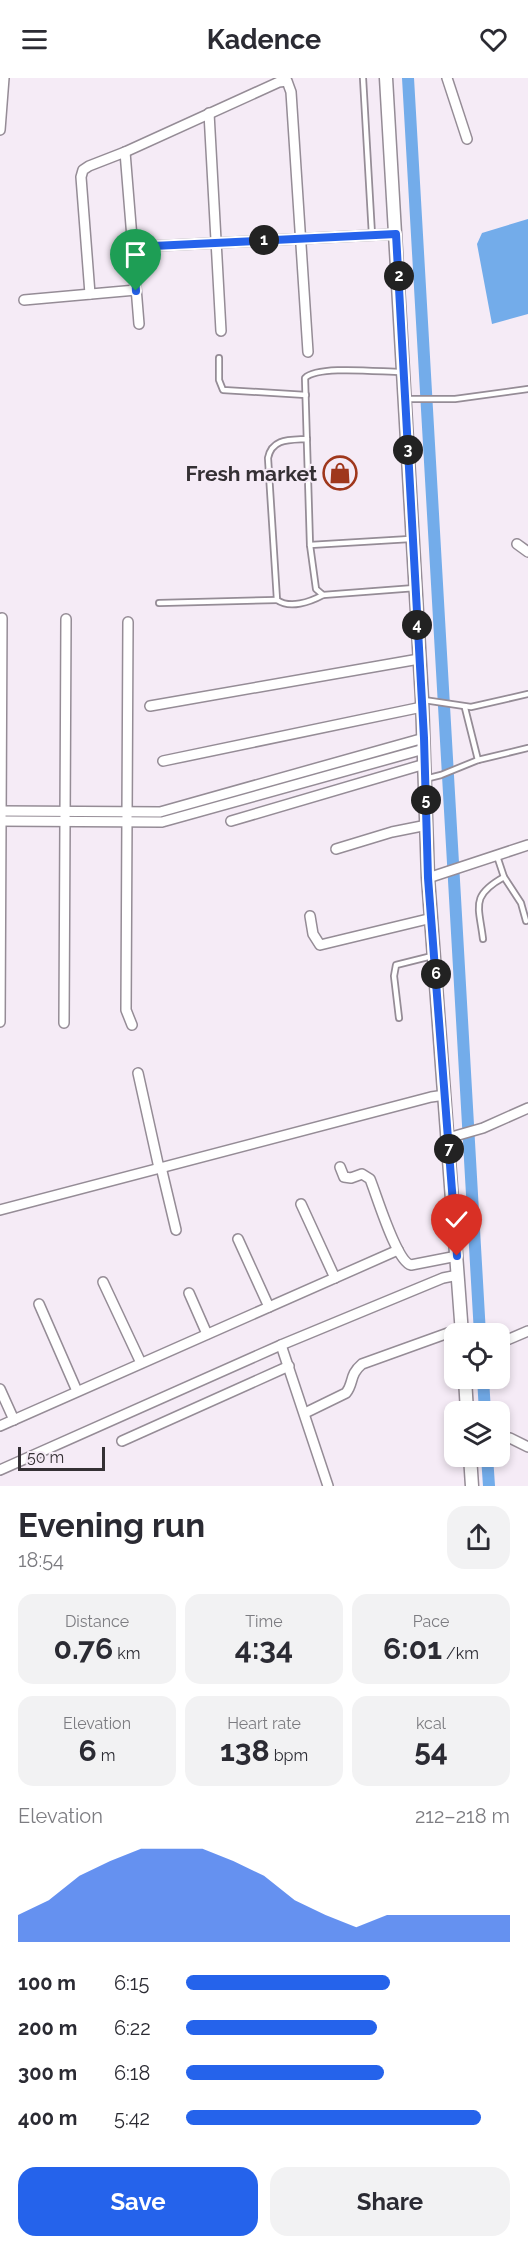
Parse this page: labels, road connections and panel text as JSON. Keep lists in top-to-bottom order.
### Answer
{
  "places": {
    "shop": ["Fresh market"]
  },
  "scale_bar": "50 m",
  "page": {
    "header": "Kadence",
    "pins": [
      "1",
      "2",
      "3",
      "4",
      "5",
      "6",
      "7"
    ],
    "scale": "50 m",
    "heading": ["Evening run", "18:54"],
    "stats": [
      ["Distance", "0.76 km"],
      ["Time", "4:34"],
      ["Pace", "6:01 /km"],
      ["Elevation", "6 m"],
      ["Heart rate", "138 bpm"],
      ["kcal", "54"]
    ],
    "chart": ["Elevation", "212–218 m"],
    "list": [
      {
        "name": "100 m",
        "note": "6:15"
      },
      {
        "name": "200 m",
        "note": "6:22"
      },
      {
        "name": "300 m",
        "note": "6:18"
      },
      {
        "name": "400 m",
        "note": "5:42"
      }
    ],
    "buttons": ["Save", "Share"]
  }
}
